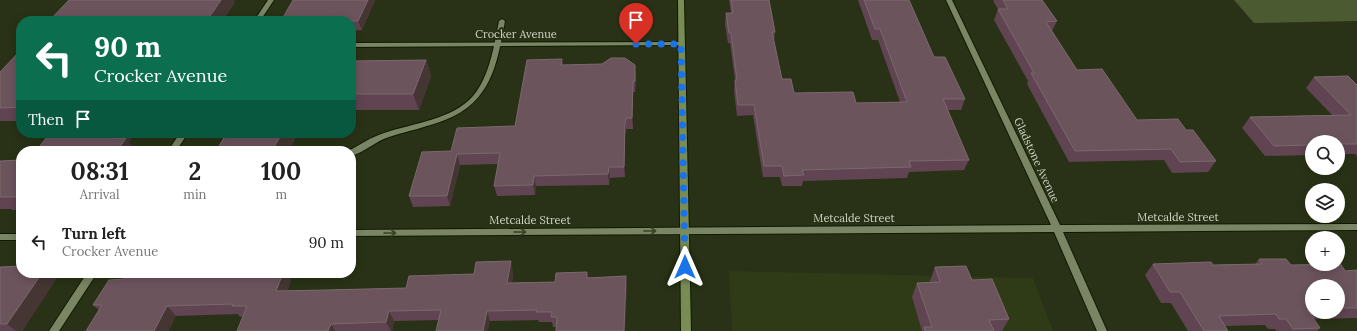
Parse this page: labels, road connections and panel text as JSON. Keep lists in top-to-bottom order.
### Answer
{
  "streets": {
    "street": ["Crocker Avenue", "Gladstone Avenue", "Metcalde Street"]
  },
  "crossings": [
    ["Gladstone Avenue", "Metcalde Street"]
  ],
  "page": {
    "turn": ["90 m", "Crocker Avenue"],
    "then": "Then",
    "map_buttons": ["+", "−"],
    "eta": [
      "08:31",
      "Arrival",
      "2",
      "min",
      "100",
      "m"
    ],
    "list": [
      {
        "name": "Turn left",
        "note": "Crocker Avenue",
        "value": "90 m"
      }
    ]
  }
}
